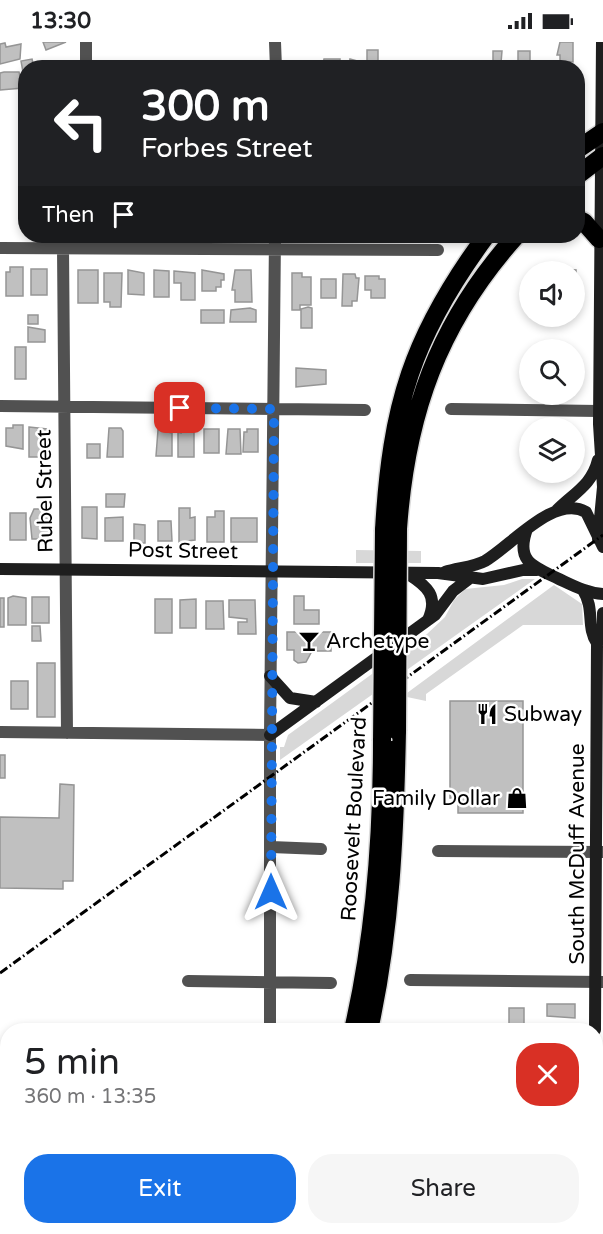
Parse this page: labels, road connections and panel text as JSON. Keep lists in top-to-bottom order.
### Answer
{
  "streets": {
    "highway": ["Roosevelt Boulevard"],
    "main road": ["Post Street", "South McDuff Avenue"],
    "street": ["Rubel Street"]
  },
  "crossings": [
    ["Rubel Street", "Post Street"]
  ],
  "places": {
    "bar": ["Archetype"],
    "restaurant": ["Subway"],
    "shop": ["Family Dollar"]
  },
  "page": {
    "status": "13:30",
    "turn": ["300 m", "Forbes Street"],
    "then": "Then",
    "heading": ["5 min", "360 m · 13:35"],
    "buttons": ["Exit", "Share"]
  }
}
